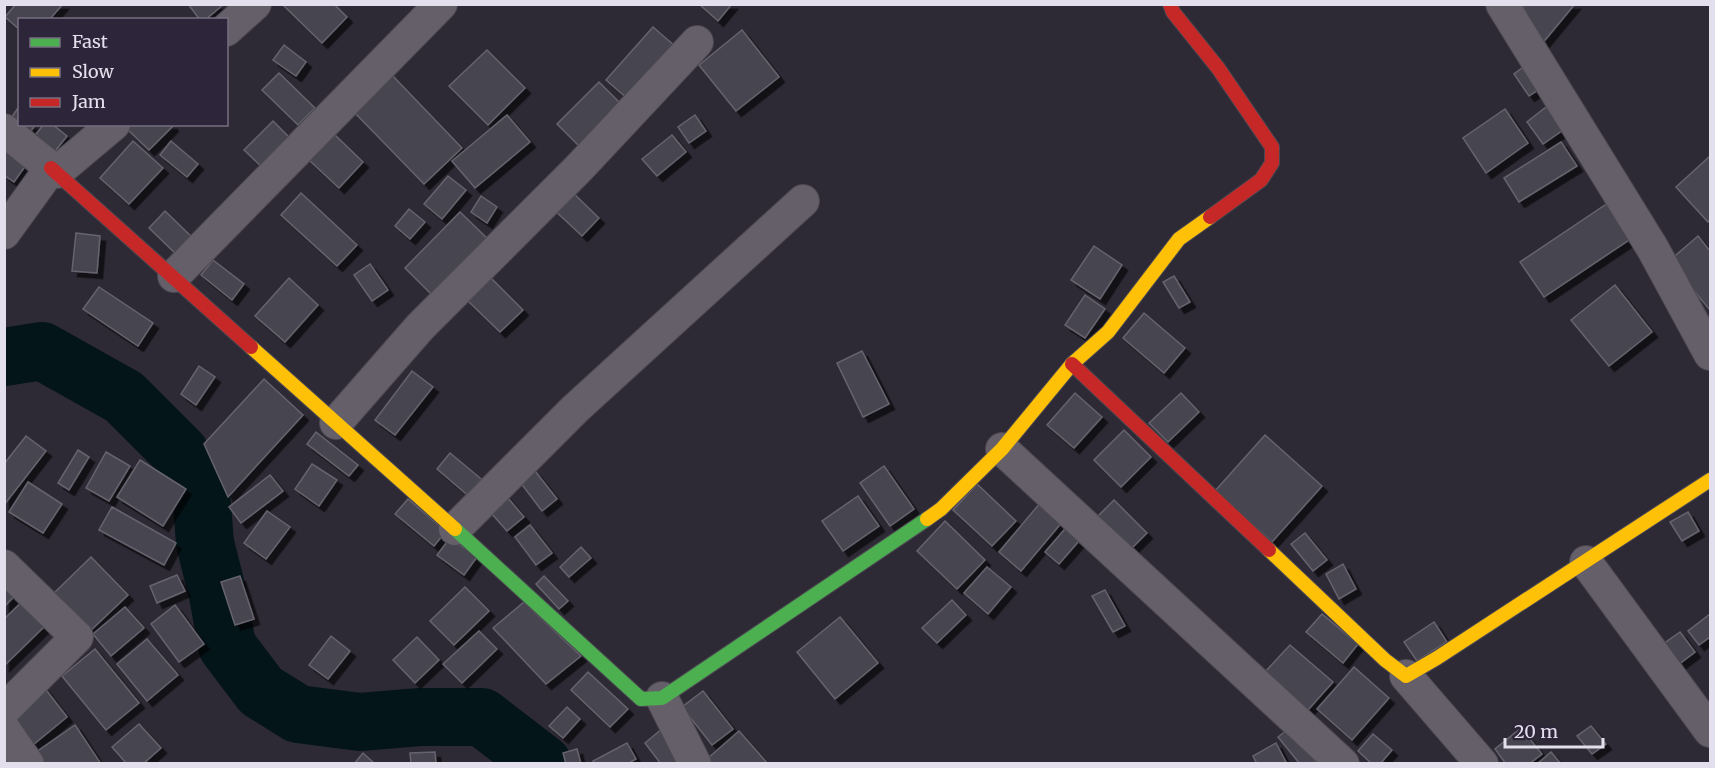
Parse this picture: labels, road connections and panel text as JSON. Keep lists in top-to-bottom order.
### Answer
{
  "legend": ["Fast", "Slow", "Jam"],
  "scale_bar": "20 m"
}
